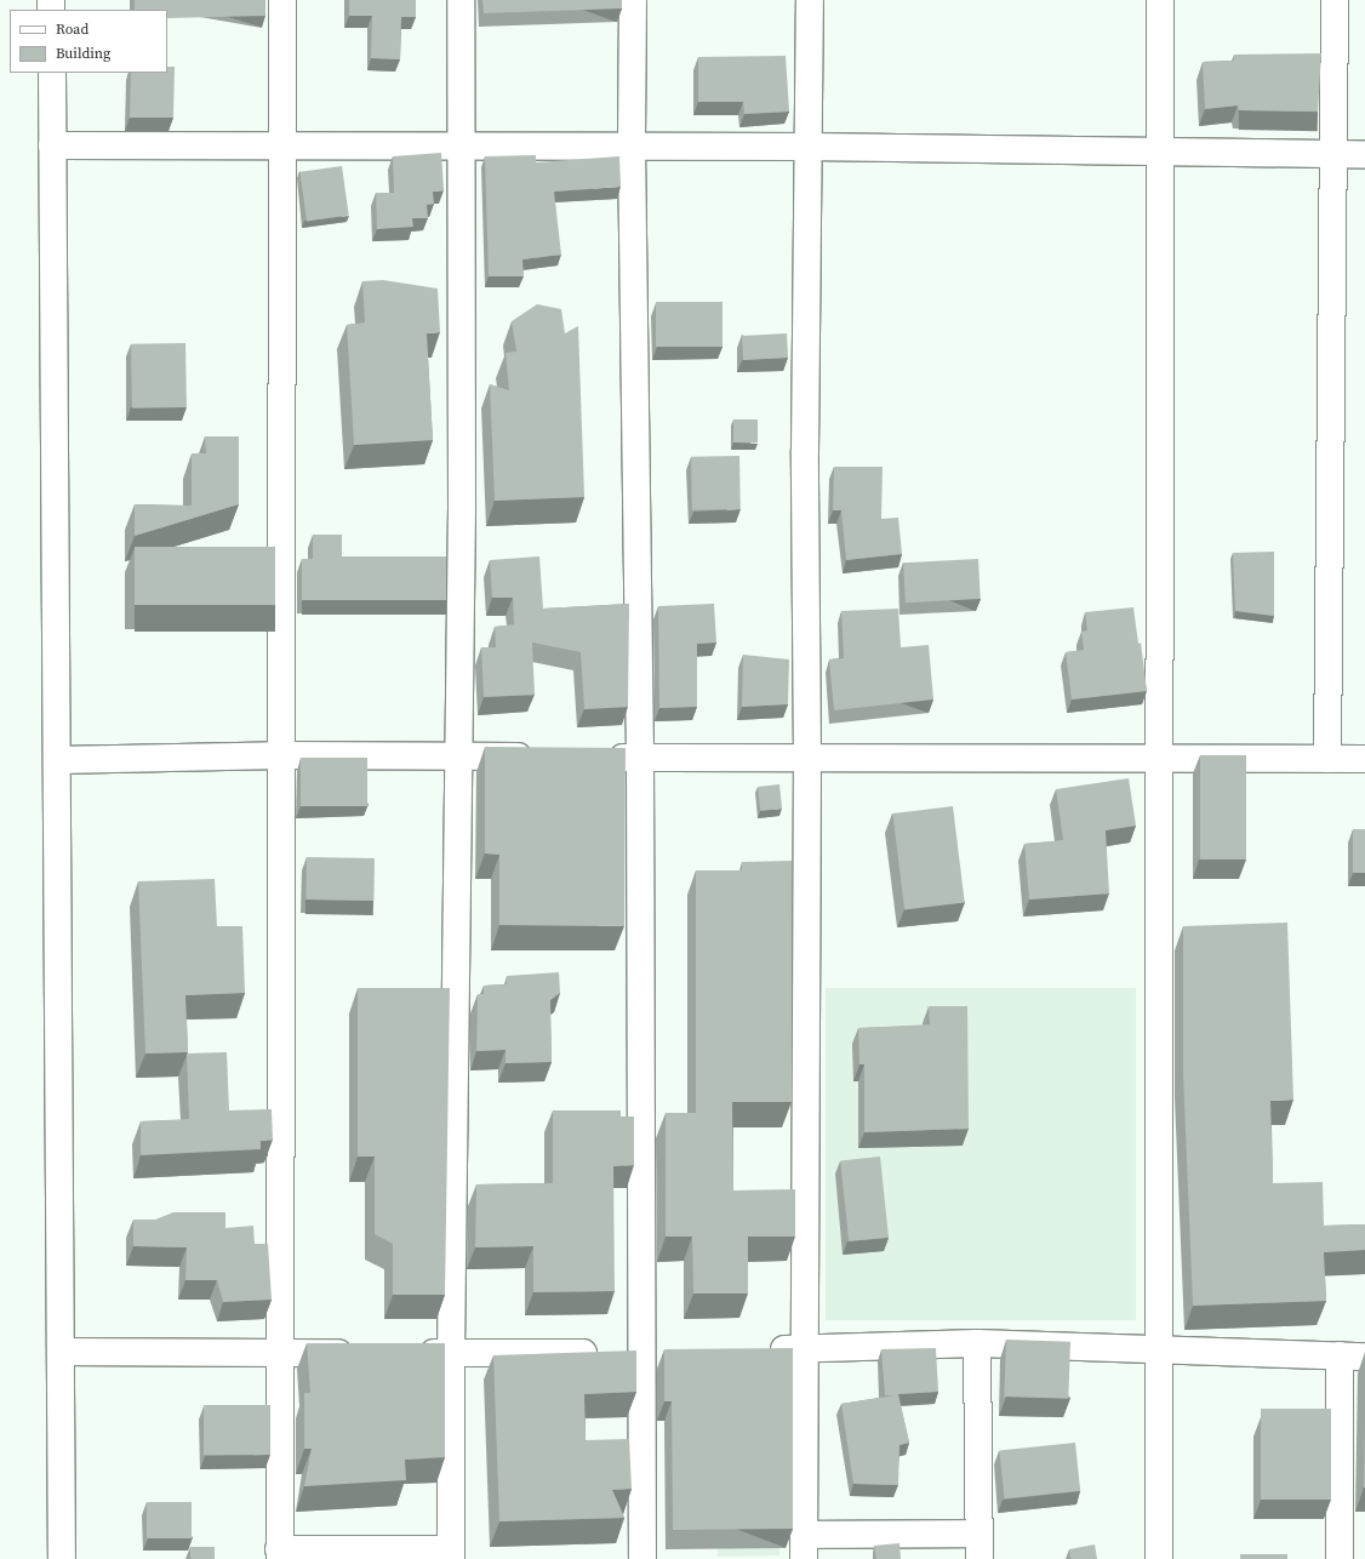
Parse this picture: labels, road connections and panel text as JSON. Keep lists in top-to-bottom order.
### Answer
{
  "legend": ["Road", "Building"]
}
